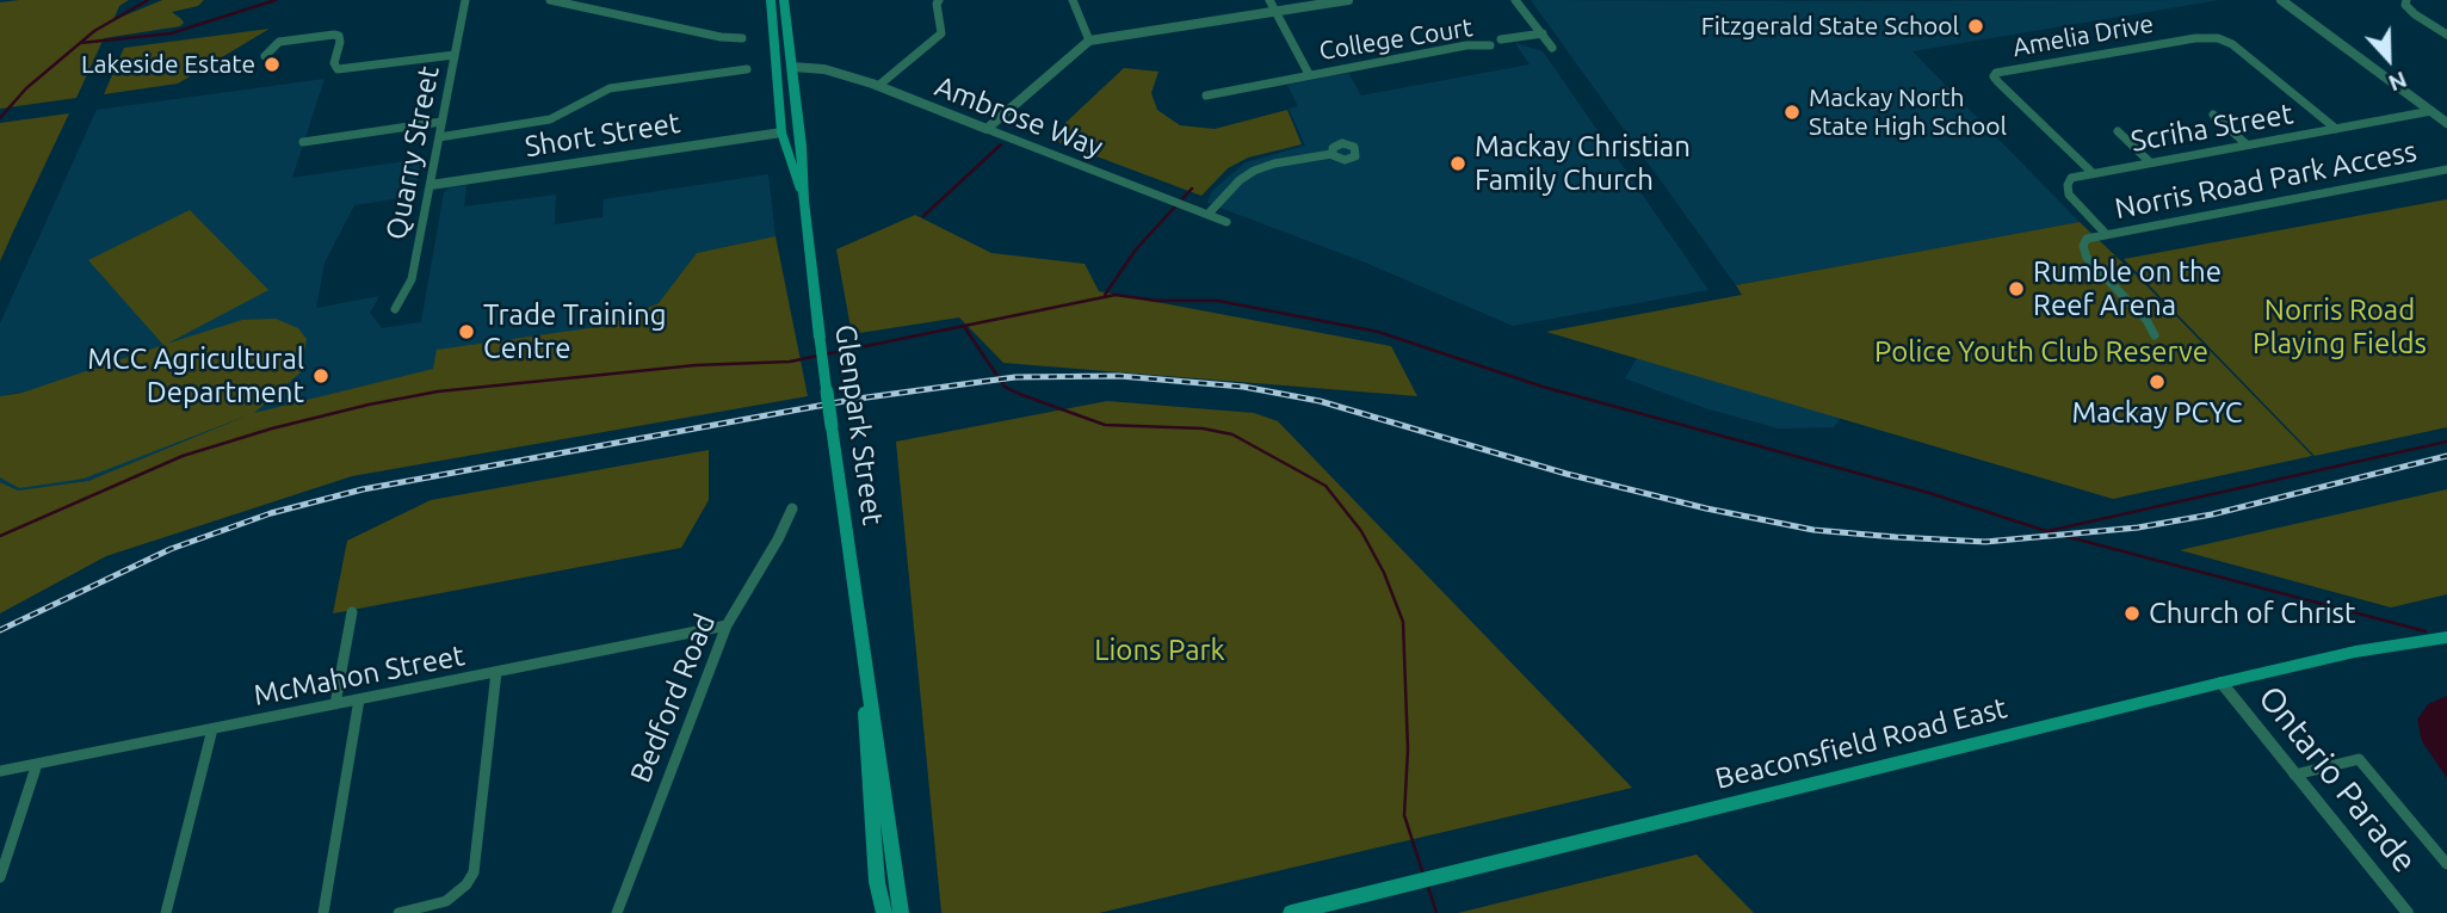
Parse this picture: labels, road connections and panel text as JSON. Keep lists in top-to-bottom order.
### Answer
{
  "streets": {
    "main road": ["Glenpark Street", "Beaconsfield Road East"],
    "street": [
      "Amelia Drive",
      "College Court",
      "Ambrose Way",
      "Scriha Street",
      "Short Street",
      "Quarry Street",
      "Norris Road Park Access",
      "McMahon Street",
      "Bedford Road",
      "Ontario Parade"
    ]
  },
  "crossings": [
    ["Amelia Drive", "Scriha Street"],
    ["Ambrose Way", "Glenpark Street"],
    ["Short Street", "Quarry Street"],
    ["Short Street", "Glenpark Street"],
    ["McMahon Street", "Bedford Road"],
    ["Beaconsfield Road East", "Ontario Parade"]
  ],
  "parks": ["Norris Road Playing Fields", "Police Youth Club Reserve", "Lions Park"],
  "places": [
    "Fitzgerald State School",
    "Lakeside Estate",
    "Mackay North State High School",
    "Mackay Christian Family Church",
    "Rumble on the Reef Arena",
    "Trade Training Centre",
    "MCC Agricultural Department",
    "Mackay PCYC",
    "Church of Christ"
  ],
  "north": "bottom"
}
